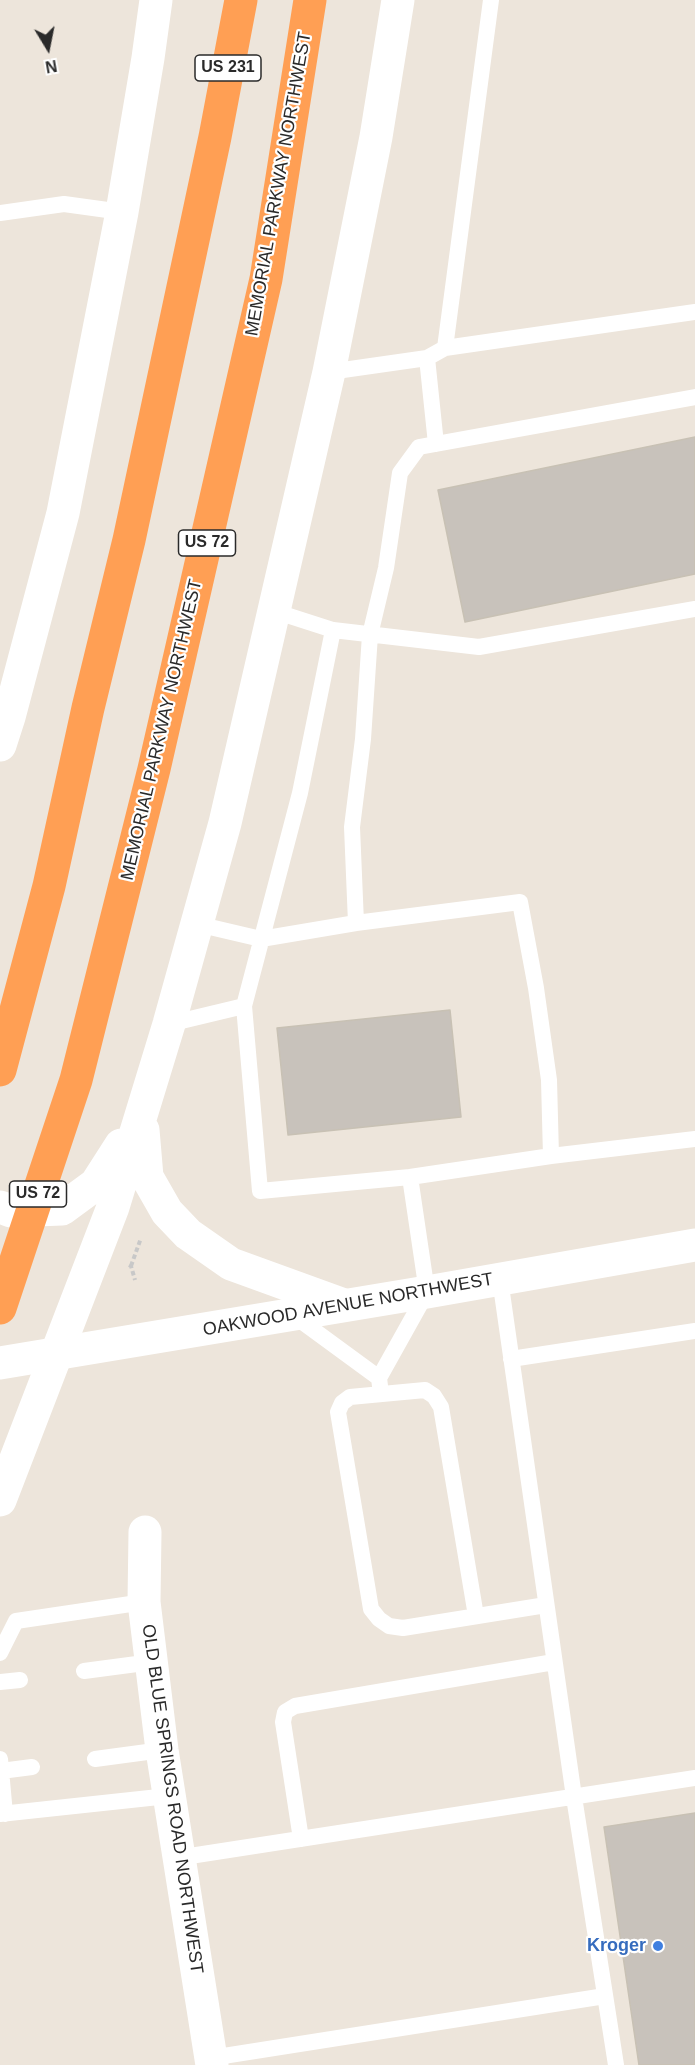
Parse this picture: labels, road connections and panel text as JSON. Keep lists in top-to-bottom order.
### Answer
{
  "streets": {
    "highway": ["US 231", "MEMORIAL PARKWAY NORTHWEST", "US 72"],
    "main road": ["OAKWOOD AVENUE NORTHWEST", "OLD BLUE SPRINGS ROAD NORTHWEST"]
  },
  "places": ["Kroger"],
  "north": "bottom"
}
